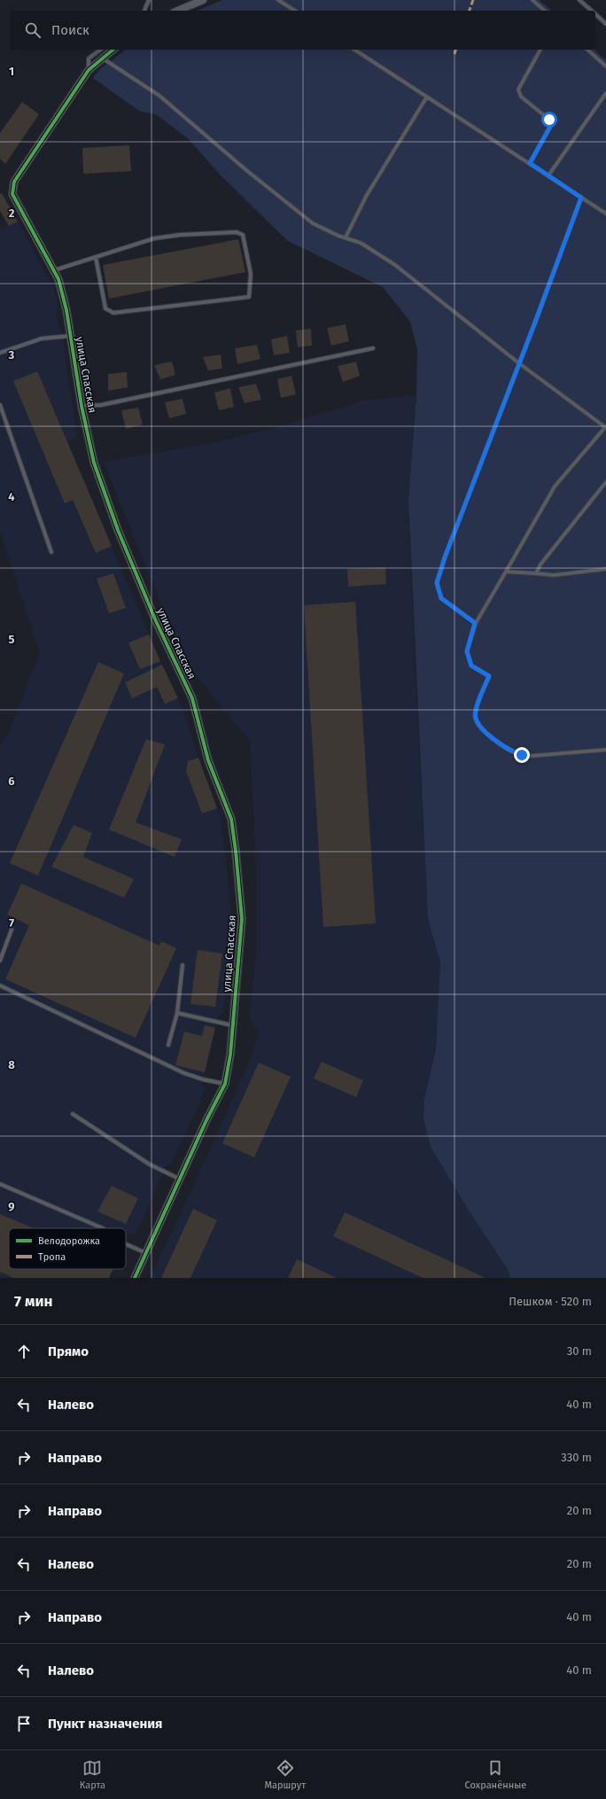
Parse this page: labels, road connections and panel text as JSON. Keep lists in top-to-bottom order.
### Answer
{
  "streets": {
    "street": ["улица Спасская"]
  },
  "legend": ["Велодорожка", "Тропа"],
  "page": {
    "search": "Поиск",
    "heading": ["7 мин", "Пешком · 520 m"],
    "list": [
      ["Прямо", "30 m"],
      ["Налево", "40 m"],
      ["Направо", "330 m"],
      ["Направо", "20 m"],
      ["Налево", "20 m"],
      ["Направо", "40 m"],
      ["Налево", "40 m"],
      "Пункт назначения"
    ],
    "nav": ["Карта", "Маршрут", "Сохранённые"]
  },
  "grid": {
    "rows": [
      "1",
      "2",
      "3",
      "4",
      "5",
      "6",
      "7",
      "8",
      "9"
    ]
  }
}
